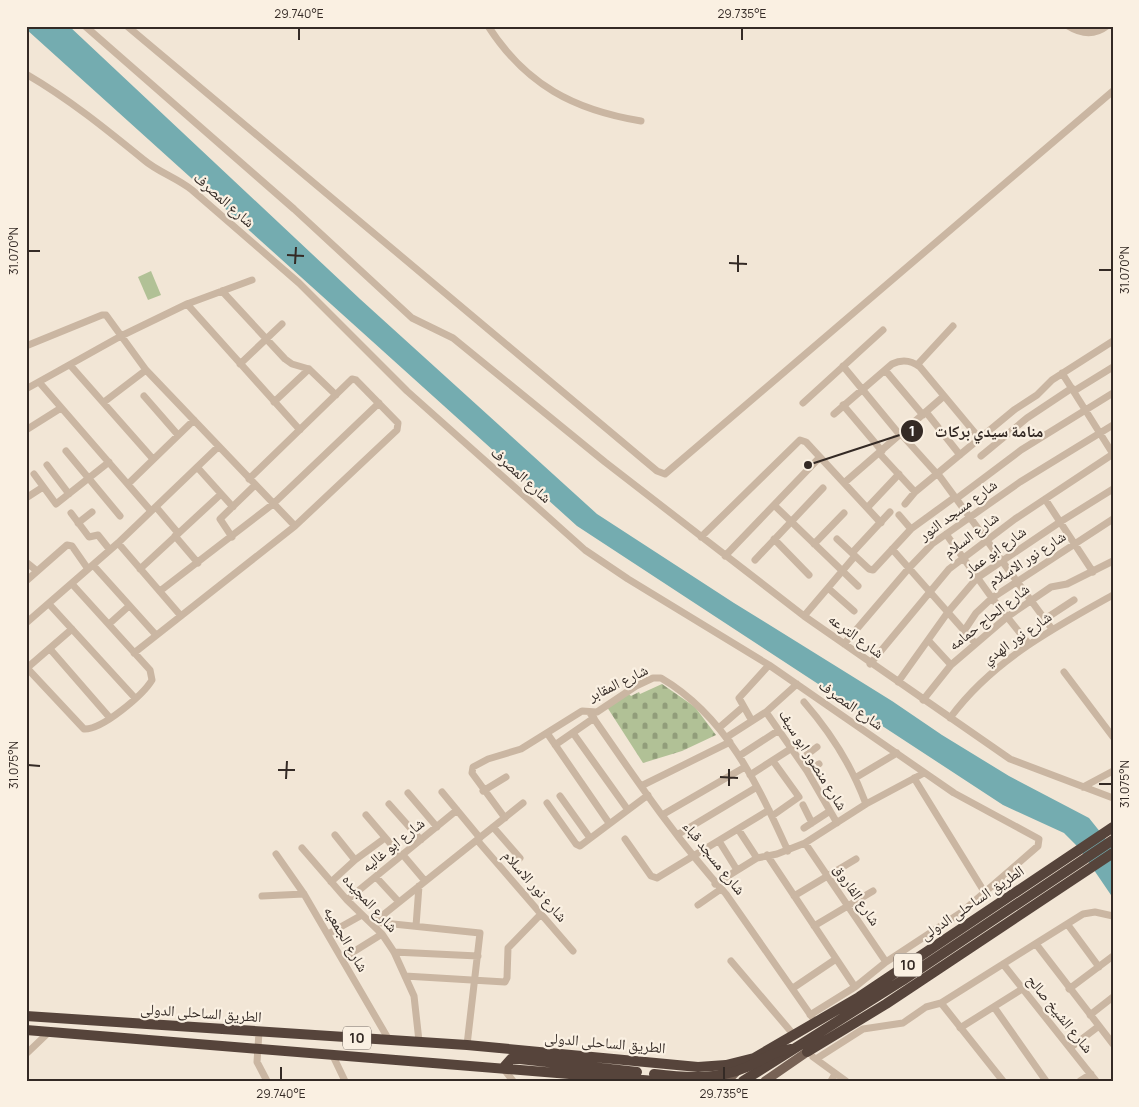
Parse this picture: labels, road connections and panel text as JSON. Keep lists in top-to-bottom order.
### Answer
{
  "streets": {
    "highway": ["الطريق الساحلى الدولى", "10"],
    "street": [
      "شارع المصرف",
      "شارع مسجد النور",
      "شارع السلام",
      "شارع ابو عمار",
      "شارع نور الاسلام",
      "شارع الحاج حمامه",
      "شارع الترعه",
      "شارع نور الهدي",
      "شارع المقابر",
      "شارع منصور ابو سيف",
      "شارع ابو غاليه",
      "شارع مسجد قباء",
      "شارع الفاروق",
      "شارع المجيده",
      "شارع الجمعيه",
      "شارع الشيخ صالح"
    ]
  },
  "crossings": [
    ["شارع مسجد النور", "شارع الترعه"],
    ["شارع السلام", "شارع الترعه"],
    ["شارع ابو عمار", "شارع الترعه"],
    ["شارع نور الاسلام", "شارع ابو غاليه"],
    ["شارع الحاج حمامه", "شارع الترعه"],
    ["شارع الترعه", "شارع نور الهدي"],
    ["شارع المقابر", "شارع مسجد قباء"],
    ["شارع ابو غاليه", "شارع المجيده"],
    ["شارع مسجد قباء", "الطريق الساحلى الدولى"],
    ["شارع المجيده", "الطريق الساحلى الدولى"],
    ["الطريق الساحلى الدولى", "شارع الجمعيه"],
    ["الطريق الساحلى الدولى", "10"]
  ],
  "places": ["منامة سيدي بركات"],
  "coordinates": [
    "29.740°E",
    "29.735°E",
    "31.070°N",
    "31.075°N"
  ]
}
